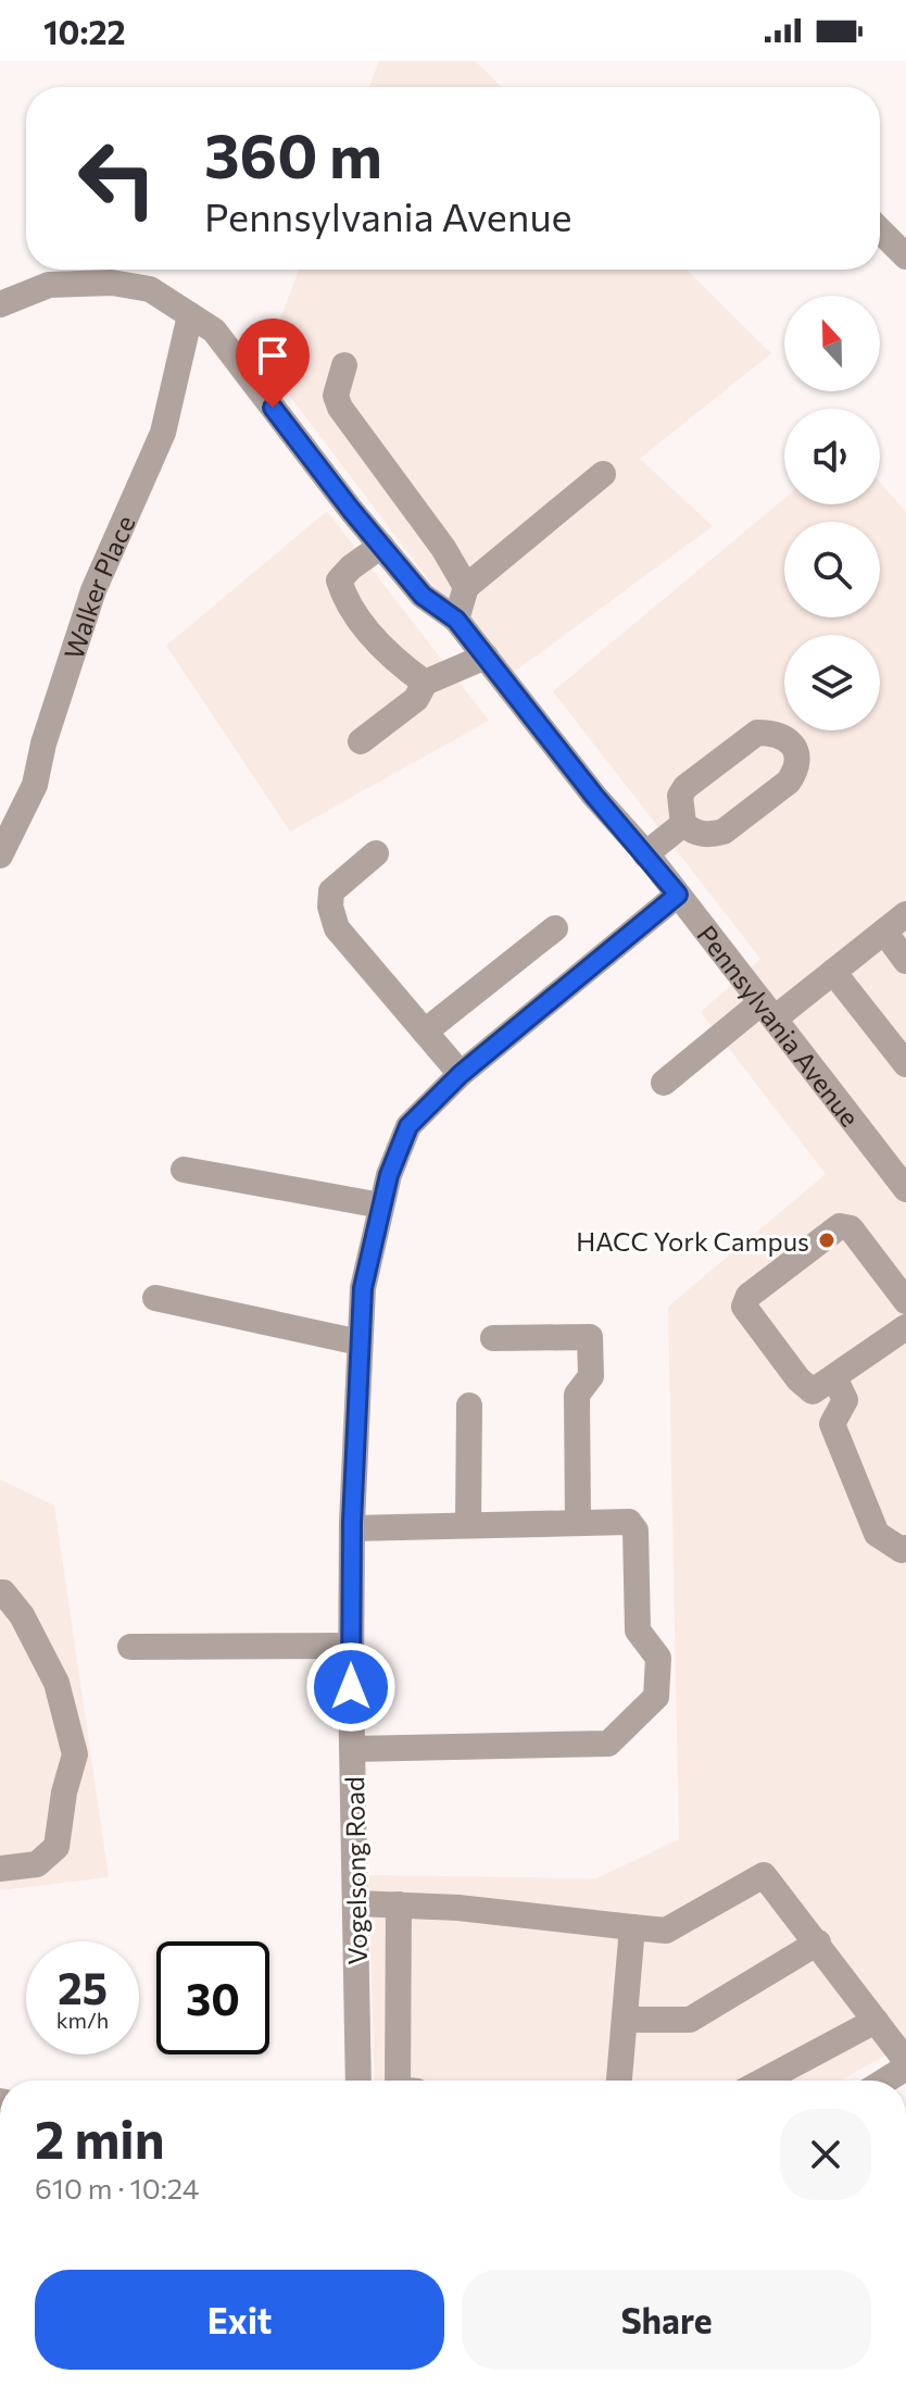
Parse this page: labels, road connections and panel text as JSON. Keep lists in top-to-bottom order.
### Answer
{
  "streets": {
    "street": ["Walker Place", "Pennsylvania Avenue", "Vogelsong Road"]
  },
  "crossings": [
    ["Walker Place", "Pennsylvania Avenue"],
    ["Pennsylvania Avenue", "Vogelsong Road"]
  ],
  "places": ["HACC York Campus"],
  "north": "top",
  "page": {
    "status": "10:22",
    "turn": ["360 m", "Pennsylvania Avenue"],
    "speed": "25 km/h",
    "limit": "30",
    "heading": ["2 min", "610 m · 10:24"],
    "buttons": ["Exit", "Share"]
  }
}
